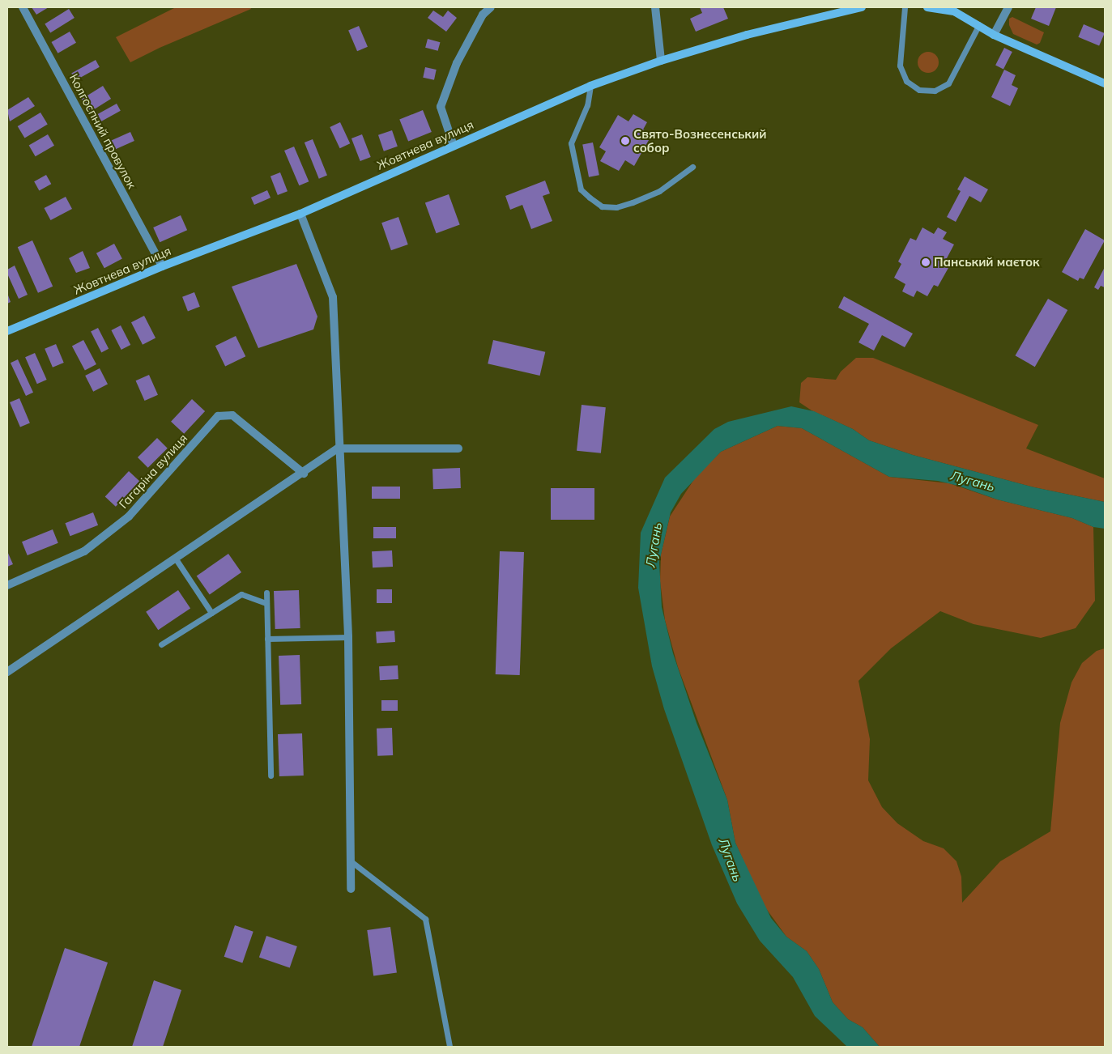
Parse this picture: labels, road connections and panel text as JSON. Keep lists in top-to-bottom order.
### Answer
{
  "streets": {
    "street": ["Колгоспний провулок", "Жовтнева вулиця", "Гагаріна вулиця"]
  },
  "crossings": [
    ["Колгоспний провулок", "Жовтнева вулиця"]
  ],
  "water": ["Лугань"],
  "places": ["Свято-Вознесенський собор", "Панський маєток"]
}
